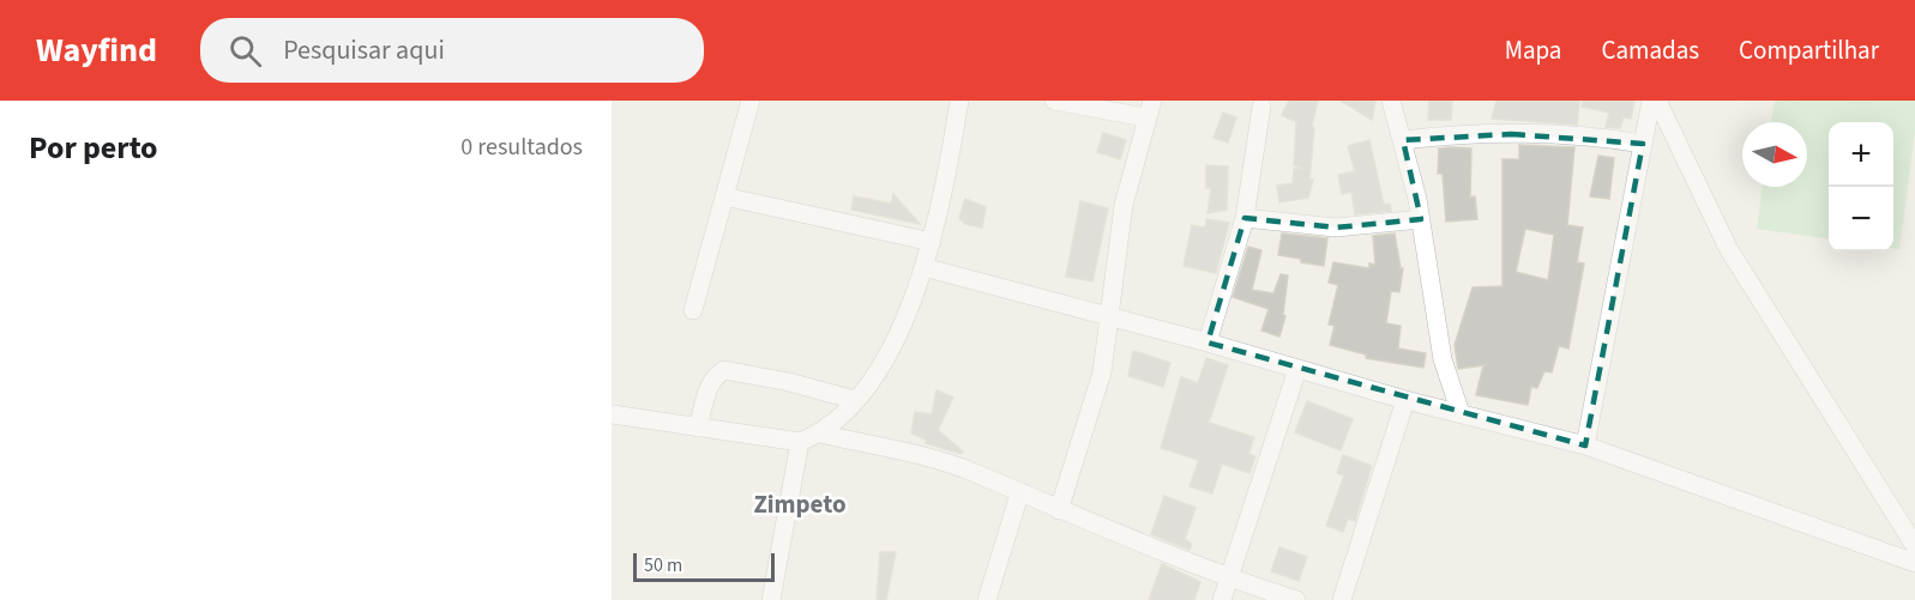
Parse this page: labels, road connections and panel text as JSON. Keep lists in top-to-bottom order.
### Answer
{
  "districts": ["Zimpeto"],
  "scale_bar": "50 m",
  "north": "right",
  "page": {
    "header": "Wayfind",
    "search": "Pesquisar aqui",
    "nav": ["Mapa", "Camadas", "Compartilhar"],
    "heading": ["Por perto", "0 resultados"],
    "map_buttons": ["+", "−"],
    "scale": "50 m"
  }
}
